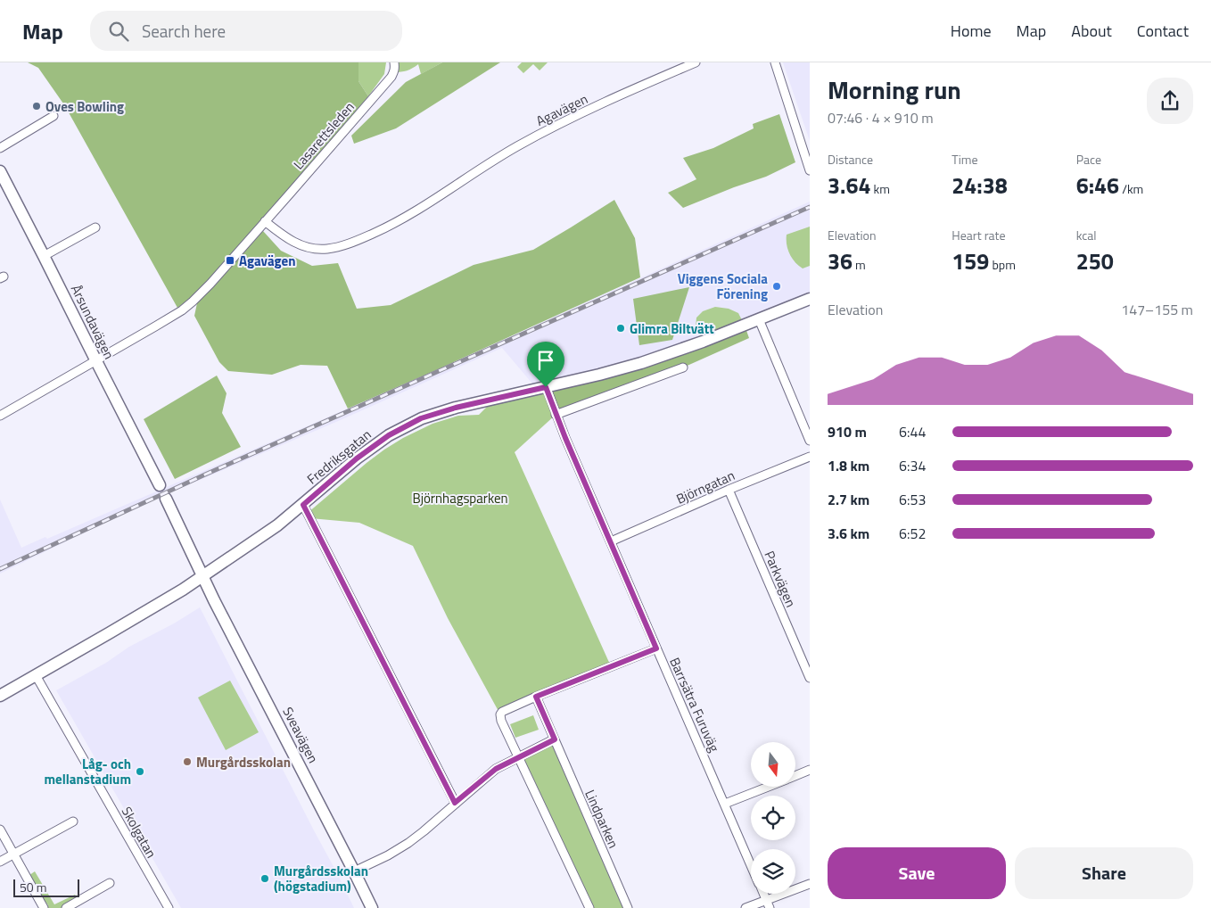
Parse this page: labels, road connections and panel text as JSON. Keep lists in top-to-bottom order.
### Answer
{
  "streets": {
    "street": [
      "Agavägen",
      "Lasarettsleden",
      "Årsundavägen",
      "Fredriksgatan",
      "Björngatan",
      "Parkvägen",
      "Barrsätra Furuväg",
      "Sveavägen",
      "Lindparken",
      "Skolgatan"
    ]
  },
  "crossings": [
    ["Agavägen", "Lasarettsleden"],
    ["Fredriksgatan", "Barrsätra Furuväg"],
    ["Fredriksgatan", "Sveavägen"],
    ["Fredriksgatan", "Skolgatan"],
    ["Björngatan", "Parkvägen"],
    ["Björngatan", "Barrsätra Furuväg"]
  ],
  "parks": ["Björnhagsparken"],
  "places": {
    "other": [
      "Oves Bowling",
      "Viggens Sociala Förening",
      "Glimra Biltvätt",
      "Murgårdsskolan",
      "Låg- och mellanstadium",
      "Murgårdsskolan (högstadium)"
    ],
    "transit": ["Agavägen"]
  },
  "scale_bar": "50 m",
  "north": "bottom",
  "page": {
    "header": "Map",
    "search": "Search here",
    "nav": [
      "Home",
      "Map",
      "About",
      "Contact"
    ],
    "heading": ["Morning run", "07:46 · 4 × 910 m"],
    "stats": [
      ["Distance", "3.64 km"],
      ["Time", "24:38"],
      ["Pace", "6:46 /km"],
      ["Elevation", "36 m"],
      ["Heart rate", "159 bpm"],
      ["kcal", "250"]
    ],
    "chart": ["Elevation", "147–155 m"],
    "list": [
      {
        "name": "910 m",
        "note": "6:44"
      },
      {
        "name": "1.8 km",
        "note": "6:34"
      },
      {
        "name": "2.7 km",
        "note": "6:53"
      },
      {
        "name": "3.6 km",
        "note": "6:52"
      }
    ],
    "buttons": ["Save", "Share"],
    "scale": "50 m"
  }
}
